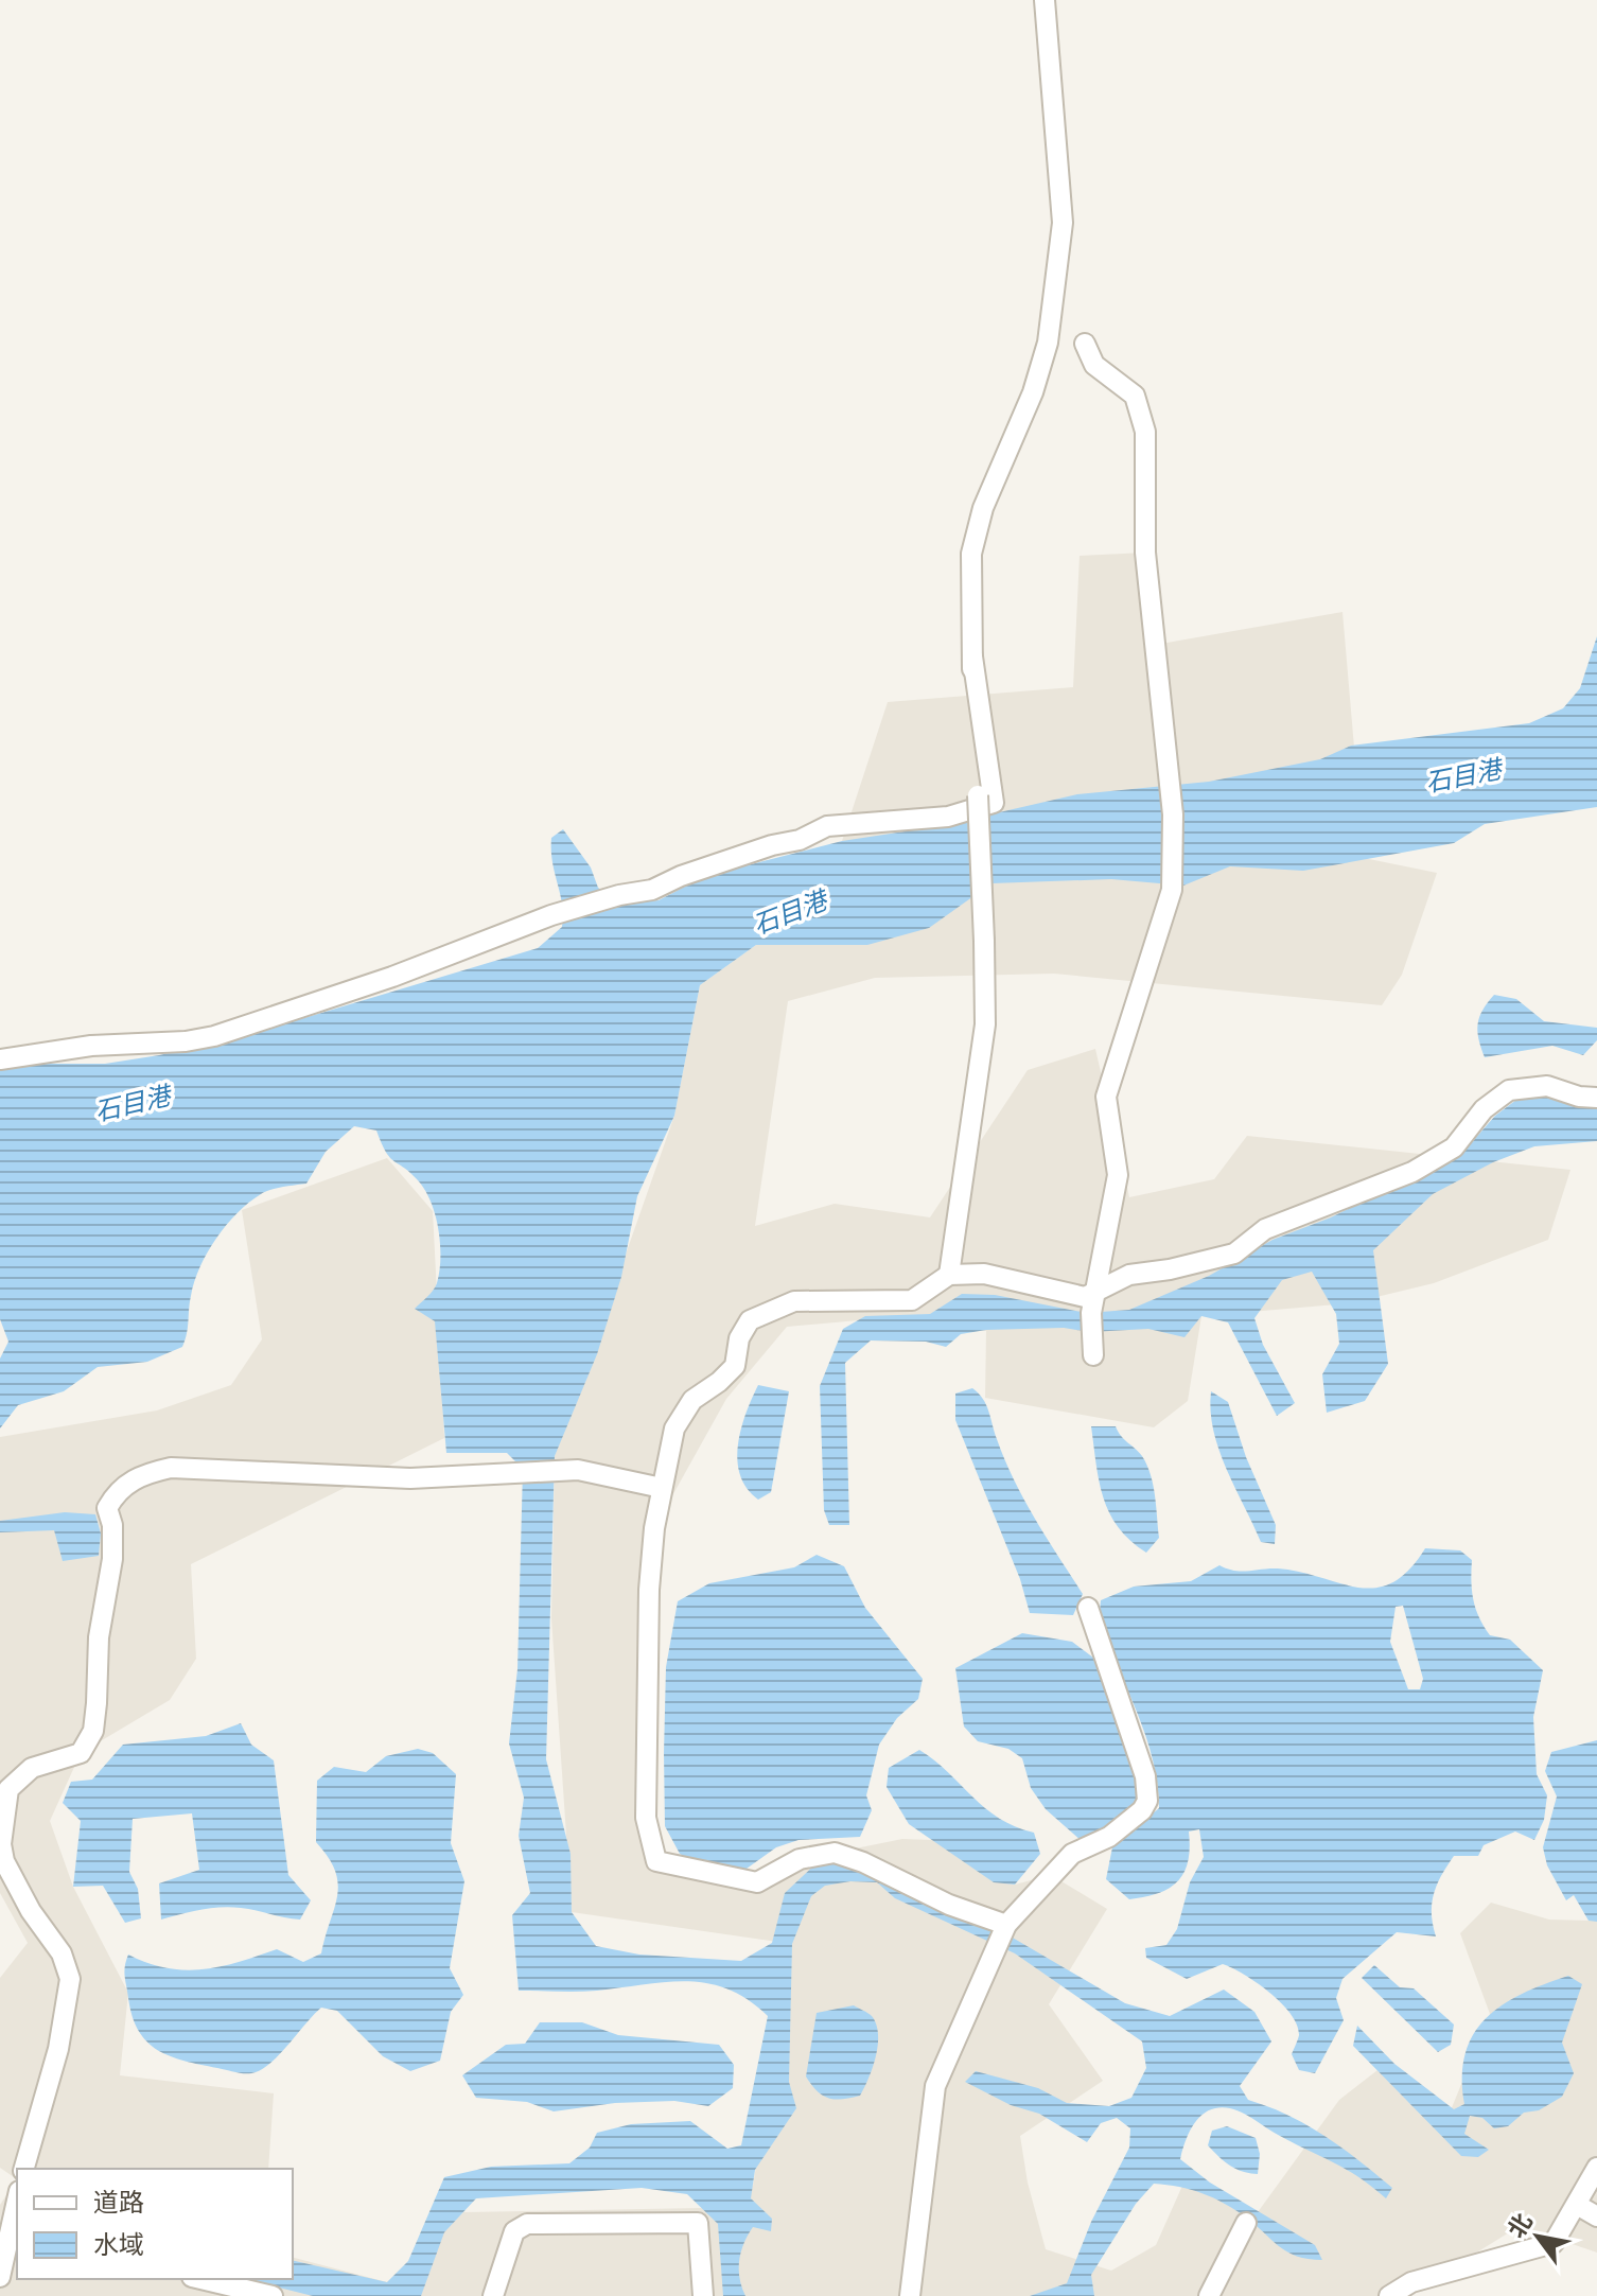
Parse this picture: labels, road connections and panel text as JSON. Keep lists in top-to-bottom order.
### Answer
{
  "water": ["石目港"],
  "legend": ["道路", "水域"],
  "north": "top left"
}
